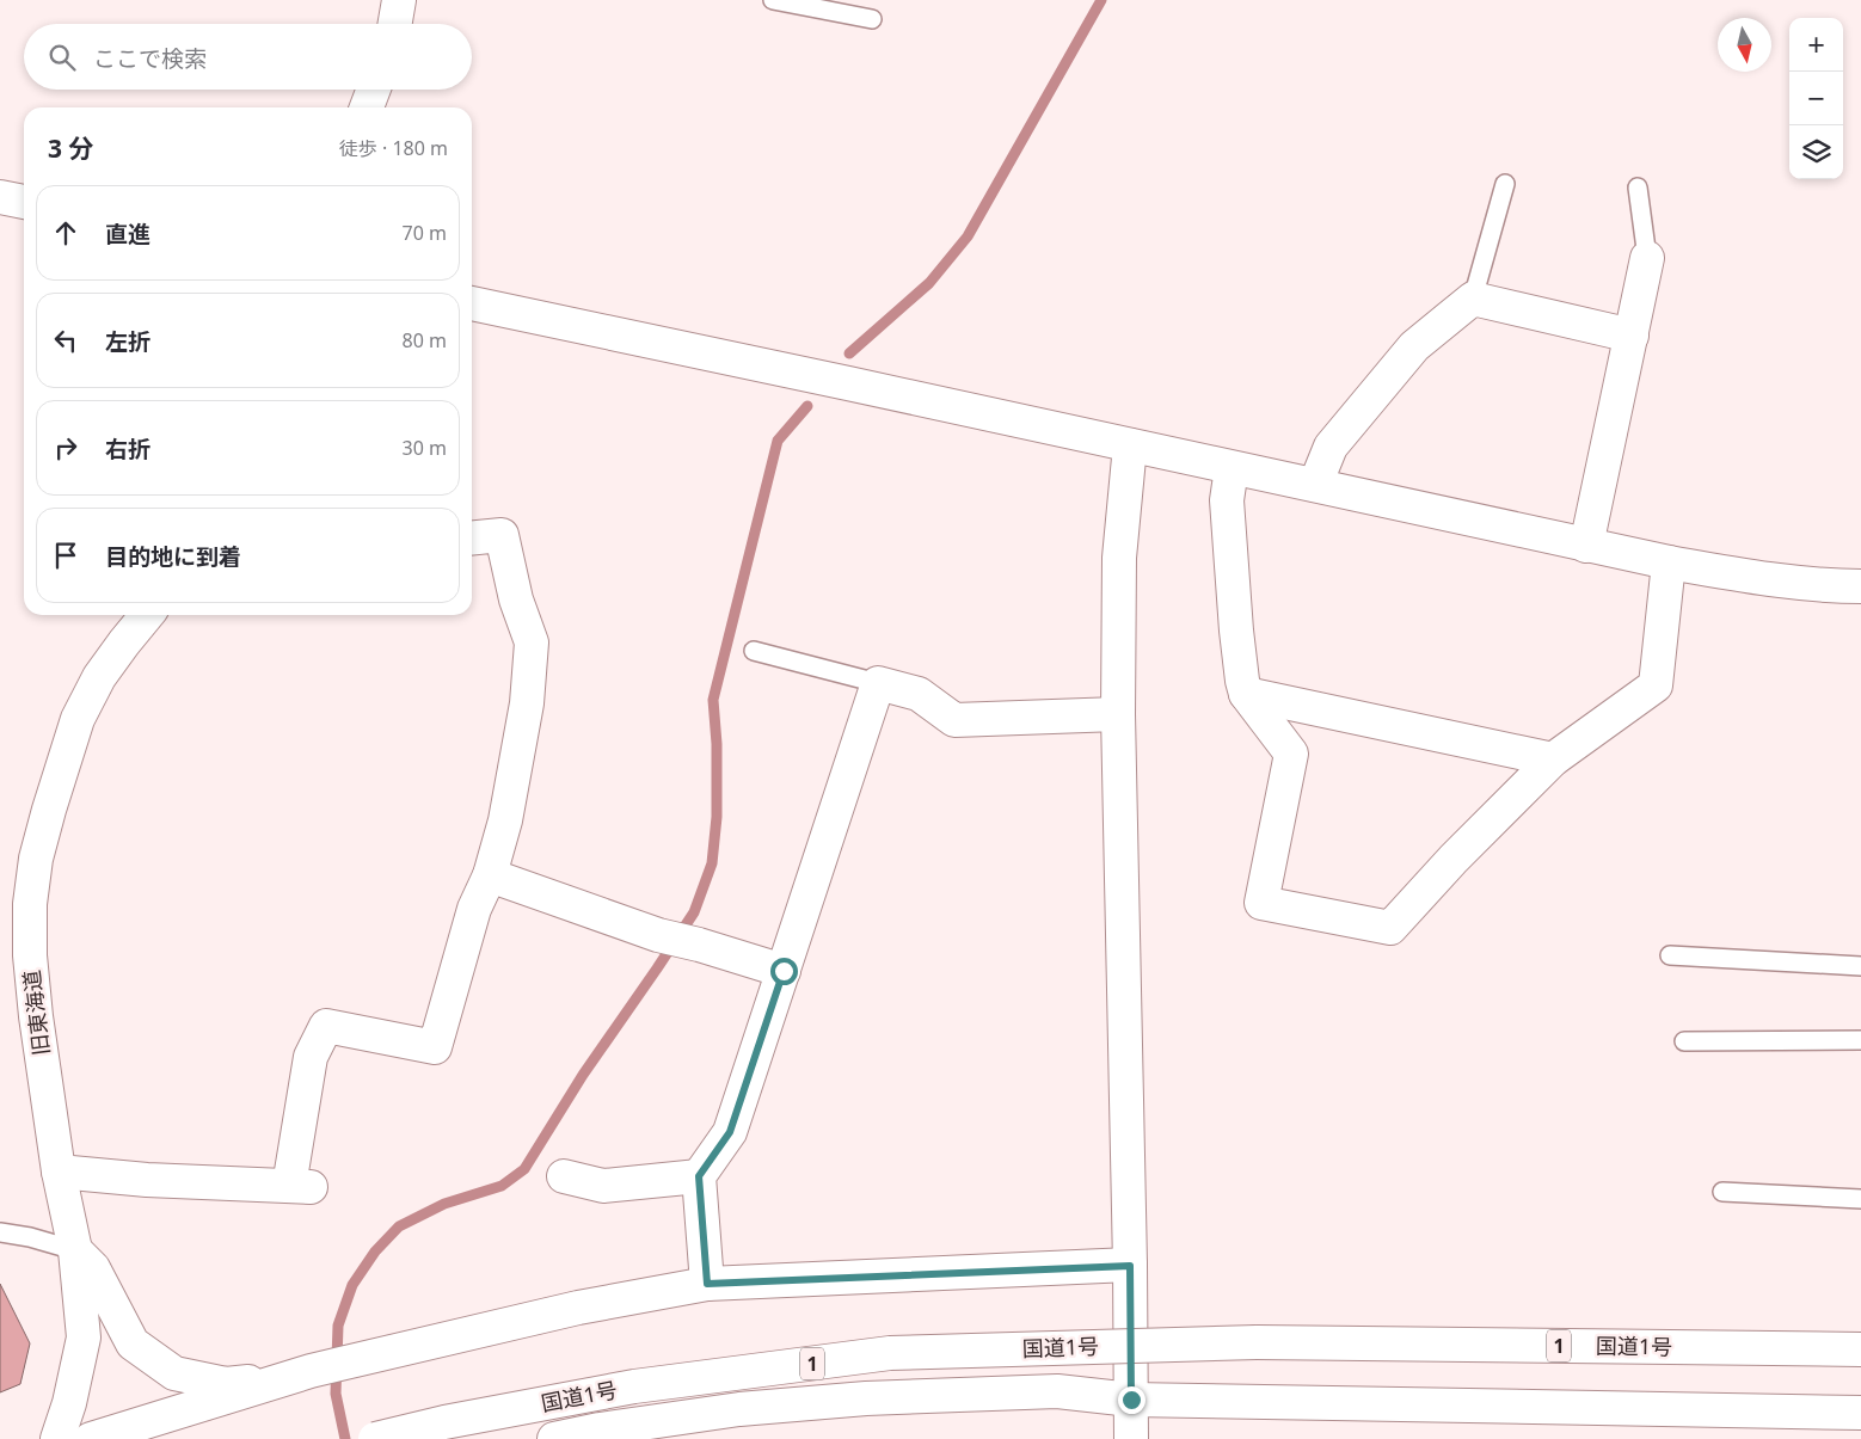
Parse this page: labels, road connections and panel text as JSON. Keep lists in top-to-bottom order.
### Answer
{
  "streets": {
    "main road": ["旧東海道", "1", "国道1号"]
  },
  "north": "bottom",
  "page": {
    "map_buttons": ["+", "−"],
    "search": "ここで検索",
    "heading": ["3 分", "徒歩 · 180 m"],
    "list": [
      ["直進", "70 m"],
      ["左折", "80 m"],
      ["右折", "30 m"],
      "目的地に到着"
    ]
  }
}
